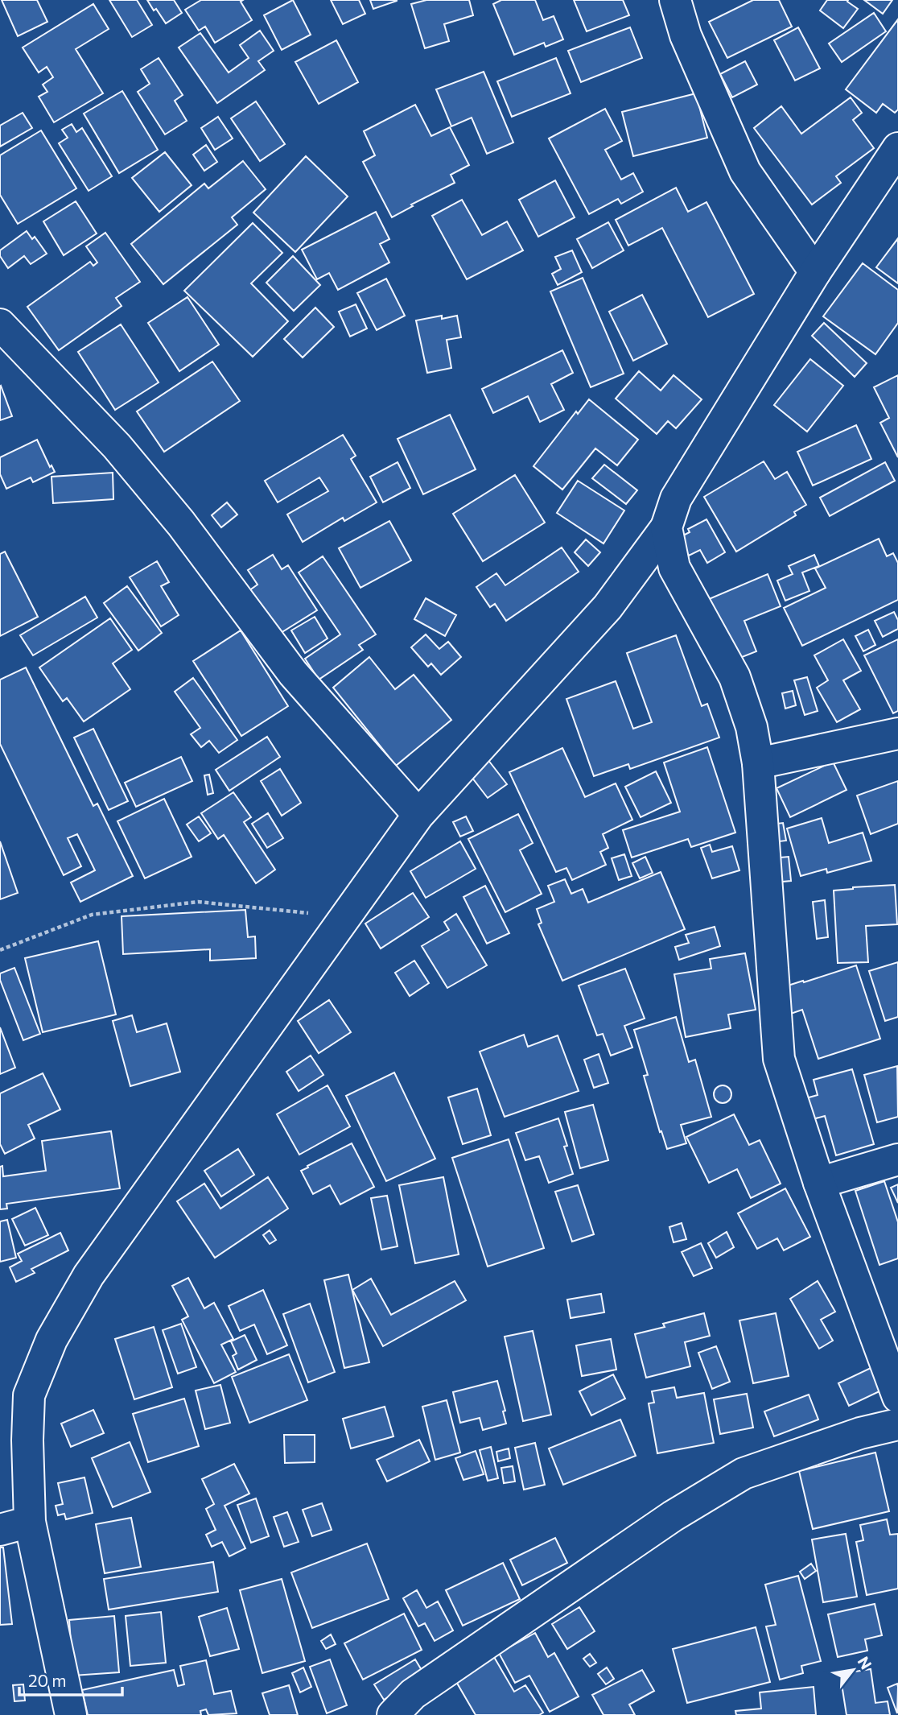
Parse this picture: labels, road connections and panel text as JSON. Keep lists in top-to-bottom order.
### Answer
{
  "scale_bar": "20 m",
  "north": "top right"
}
